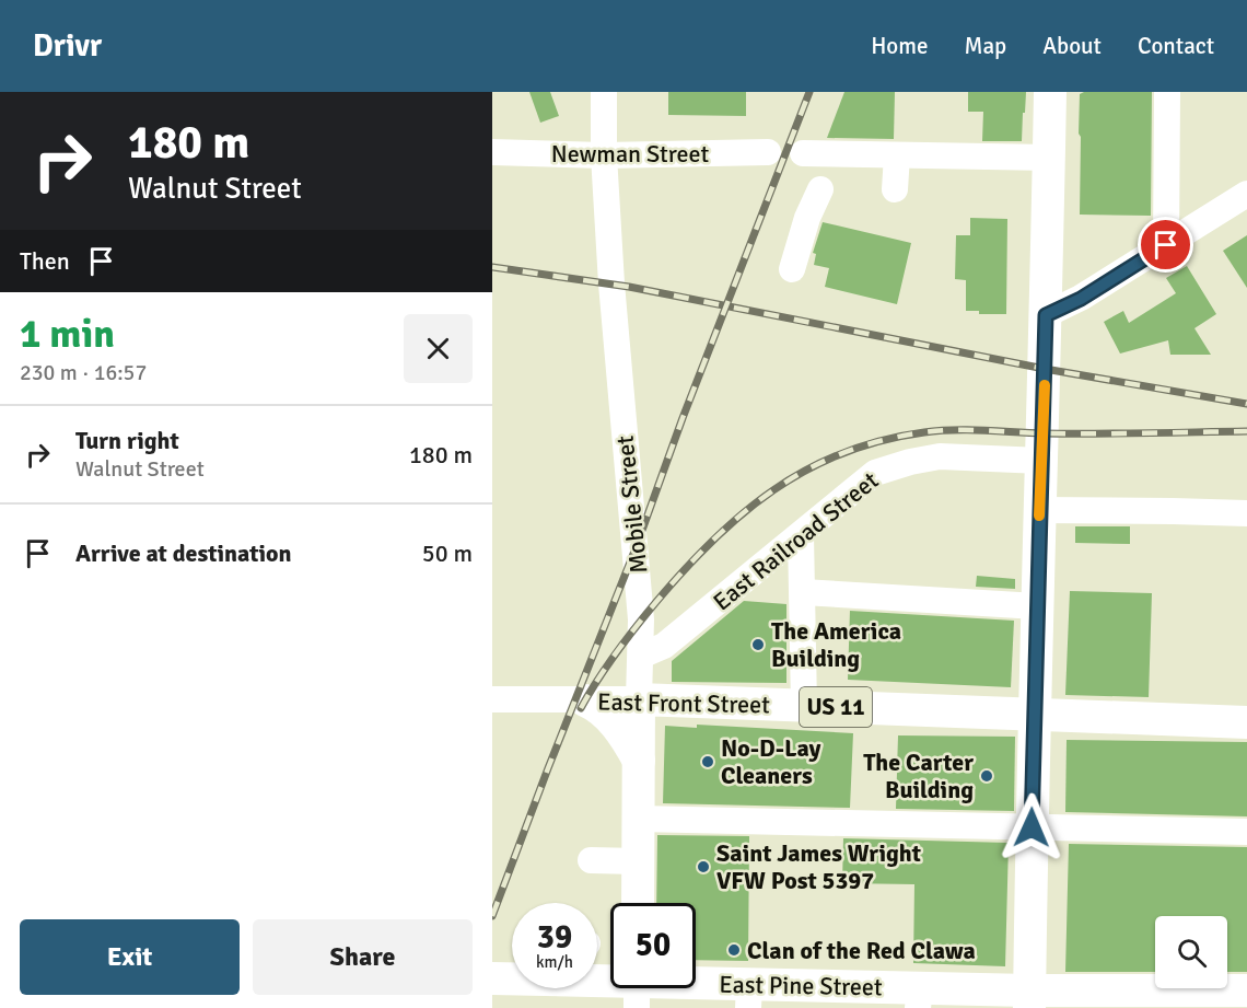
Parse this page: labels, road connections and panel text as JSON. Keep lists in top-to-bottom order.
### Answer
{
  "streets": {
    "main road": [
      "Mobile Street",
      "East Front Street",
      "US 11",
      "East Pine Street"
    ],
    "street": ["Newman Street", "East Railroad Street"]
  },
  "crossings": [
    ["Newman Street", "Mobile Street"],
    ["Mobile Street", "East Railroad Street"],
    ["Mobile Street", "East Front Street"],
    ["East Front Street", "US 11"]
  ],
  "places": [
    "The America Building",
    "No-D-Lay Cleaners",
    "The Carter Building",
    "Saint James Wright VFW Post 5397",
    "Clan of the Red Clawa"
  ],
  "page": {
    "header": "Drivr",
    "nav": [
      "Home",
      "Map",
      "About",
      "Contact"
    ],
    "turn": ["180 m", "Walnut Street"],
    "then": "Then",
    "heading": ["1 min", "230 m · 16:57"],
    "list": [
      {
        "name": "Turn right",
        "note": "Walnut Street",
        "value": "180 m"
      },
      {
        "name": "Arrive at destination",
        "value": "50 m"
      }
    ],
    "speed": "39 km/h",
    "limit": "50",
    "buttons": ["Exit", "Share"]
  }
}
